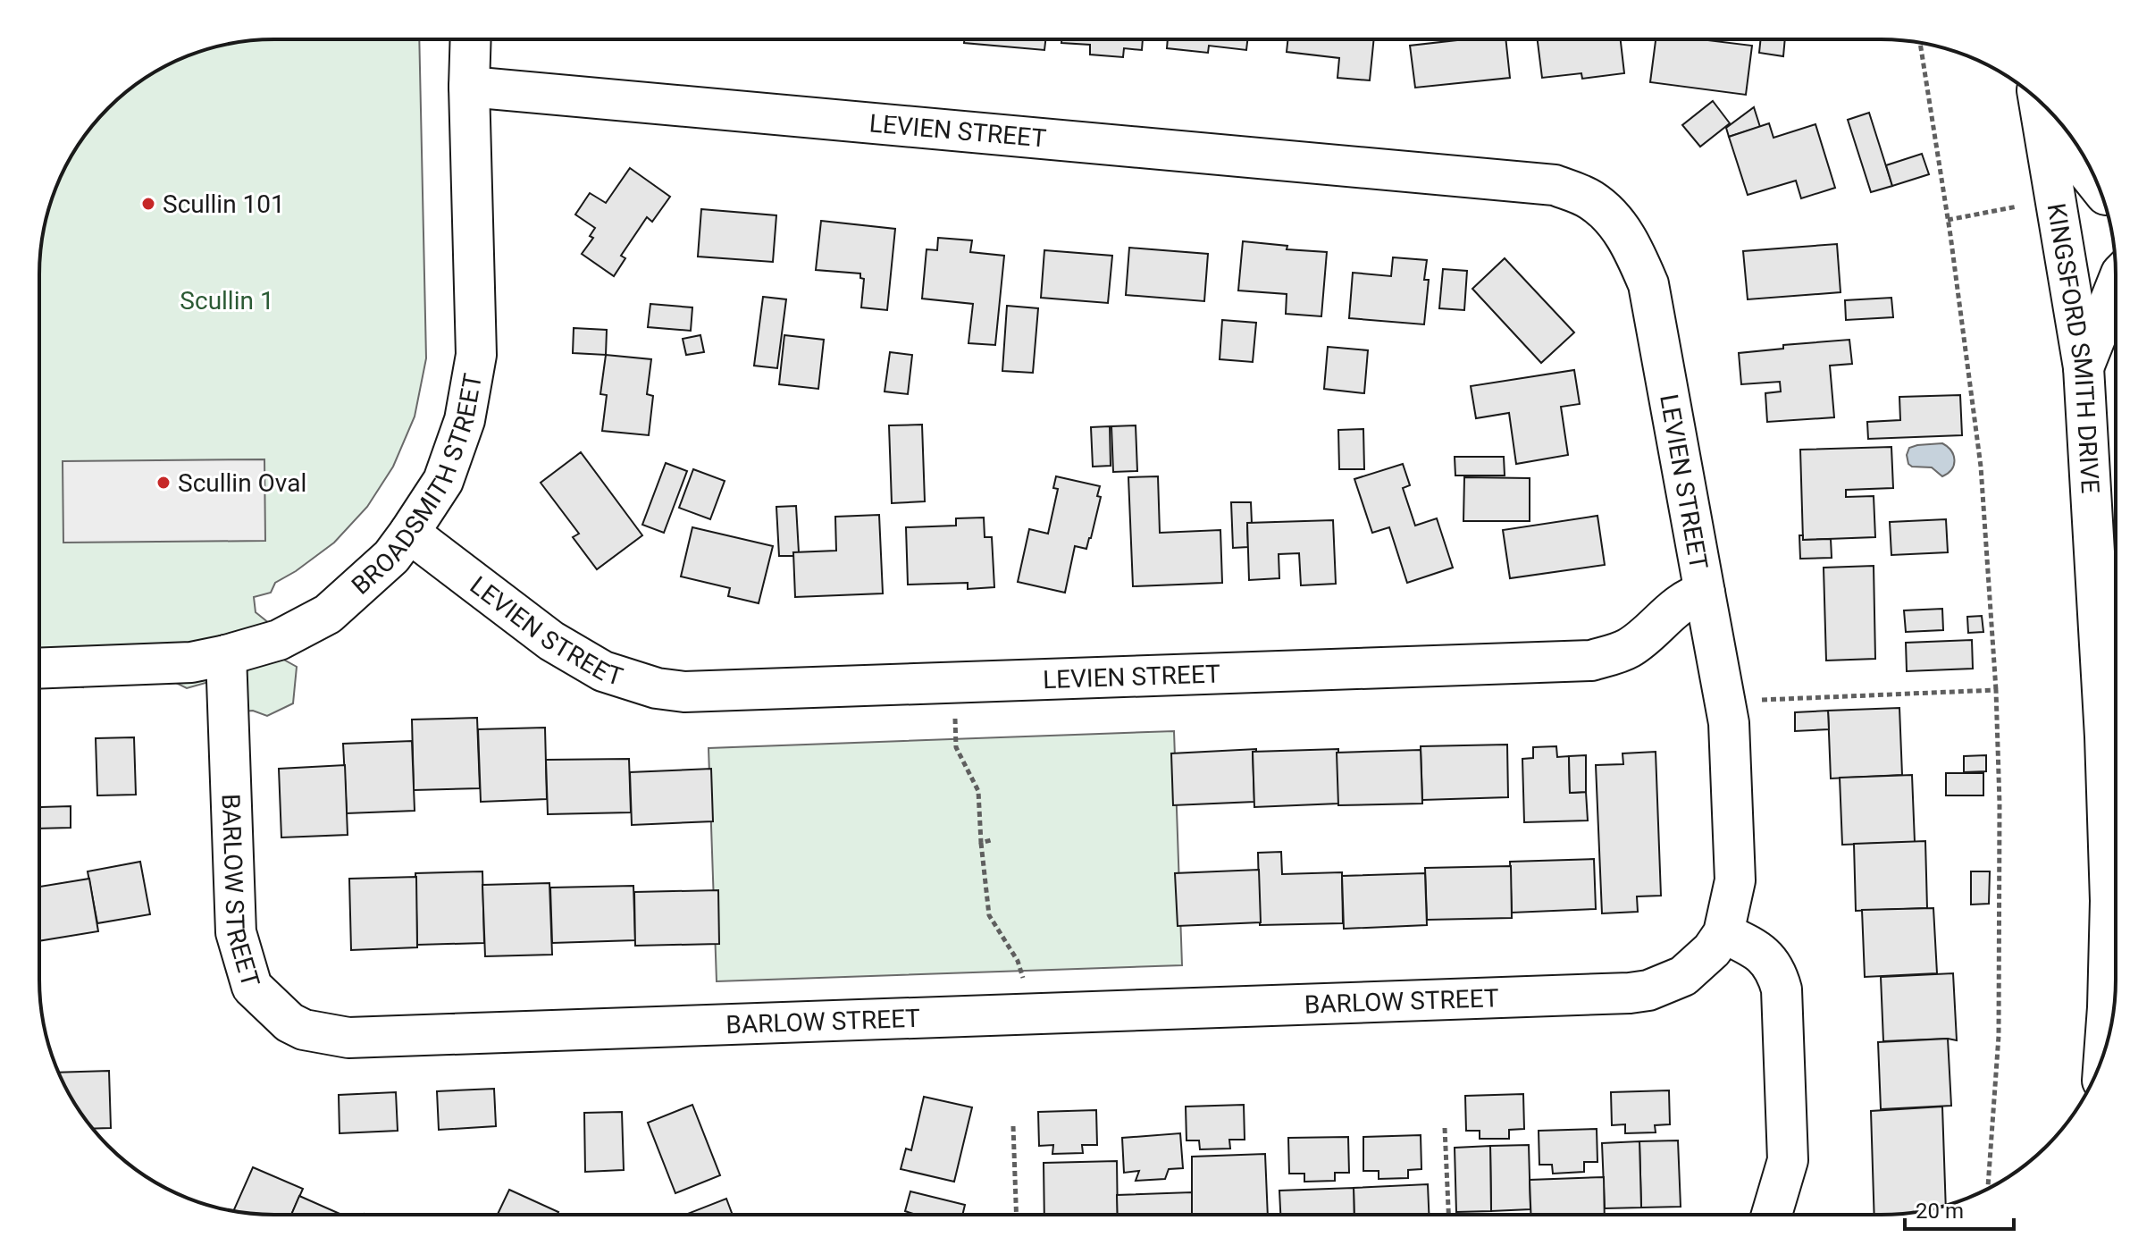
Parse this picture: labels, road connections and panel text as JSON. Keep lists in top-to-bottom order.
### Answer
{
  "streets": {
    "street": [
      "LEVIEN STREET",
      "KINGSFORD SMITH DRIVE",
      "BROADSMITH STREET",
      "BARLOW STREET"
    ]
  },
  "crossings": [
    ["LEVIEN STREET", "BROADSMITH STREET"],
    ["LEVIEN STREET", "BARLOW STREET"],
    ["BROADSMITH STREET", "BARLOW STREET"]
  ],
  "parks": ["Scullin 1"],
  "places": ["Scullin 101", "Scullin Oval"],
  "scale_bar": "20 m"
}
